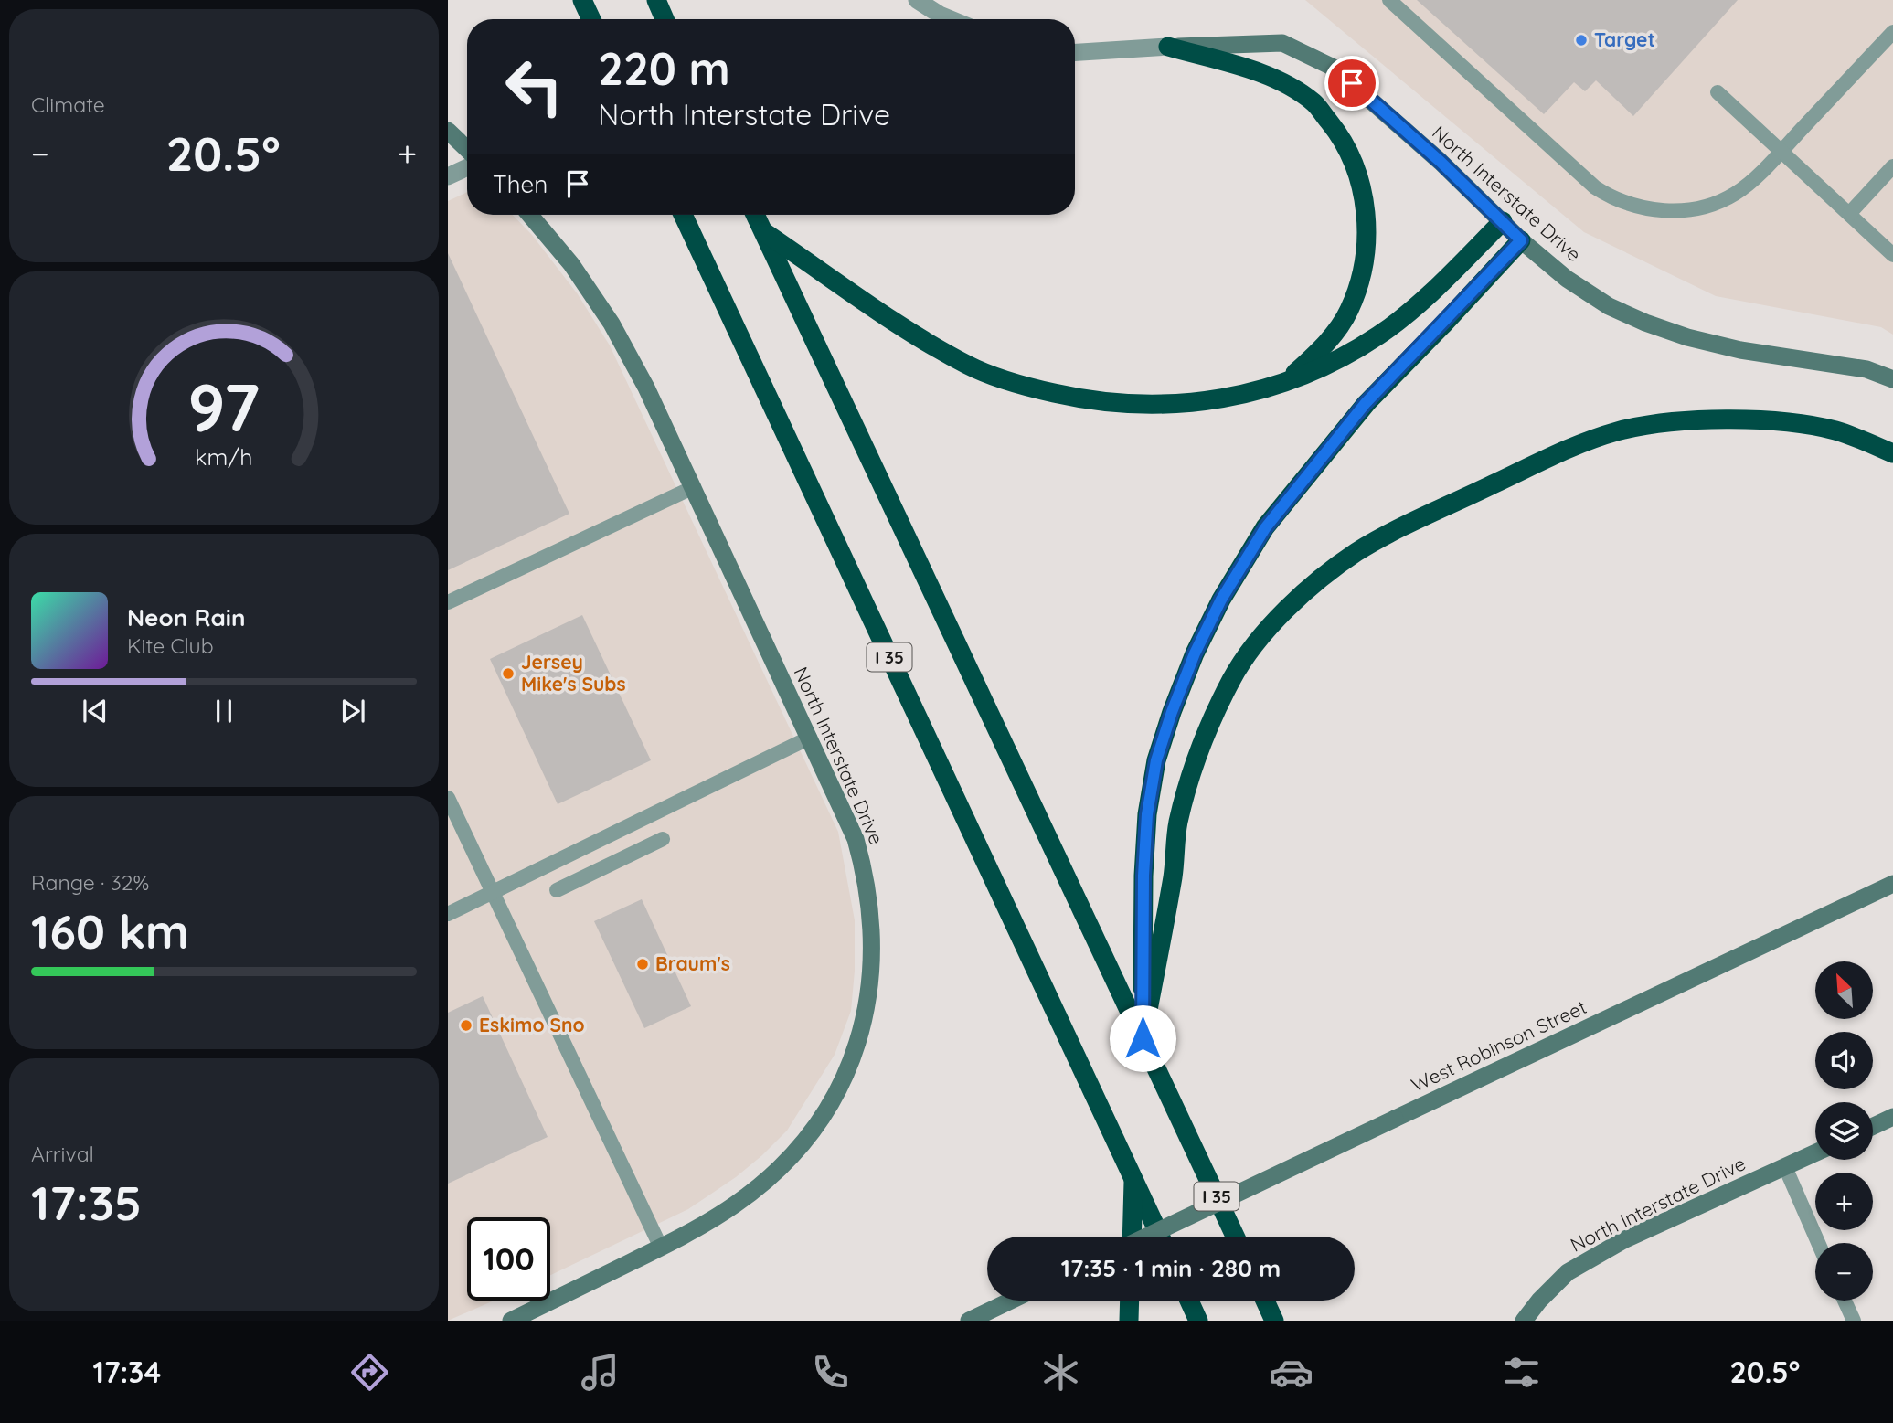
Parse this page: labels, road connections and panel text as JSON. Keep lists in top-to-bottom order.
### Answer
{
  "streets": {
    "highway": ["I 35"],
    "main road": ["North Interstate Drive", "West Robinson Street"]
  },
  "places": [
    "Target",
    "Jersey Mike's Subs",
    "Braum's",
    "Eskimo Sno"
  ],
  "north": "top left",
  "page": {
    "tile": [
      "Climate",
      ["Range · 32%", "160 km"],
      ["Arrival", "17:35"]
    ],
    "turn": ["220 m", "North Interstate Drive"],
    "heat": ["−", "20.5°", "+"],
    "then": "Then",
    "song": ["Neon Rain", "Kite Club"],
    "map_buttons": ["+", "−"],
    "limit": "100",
    "trip": "17:35 · 1 min · 280 m",
    "tabs": ["17:34", "20.5°"],
    "gauge": ["97", "km/h"]
  }
}
